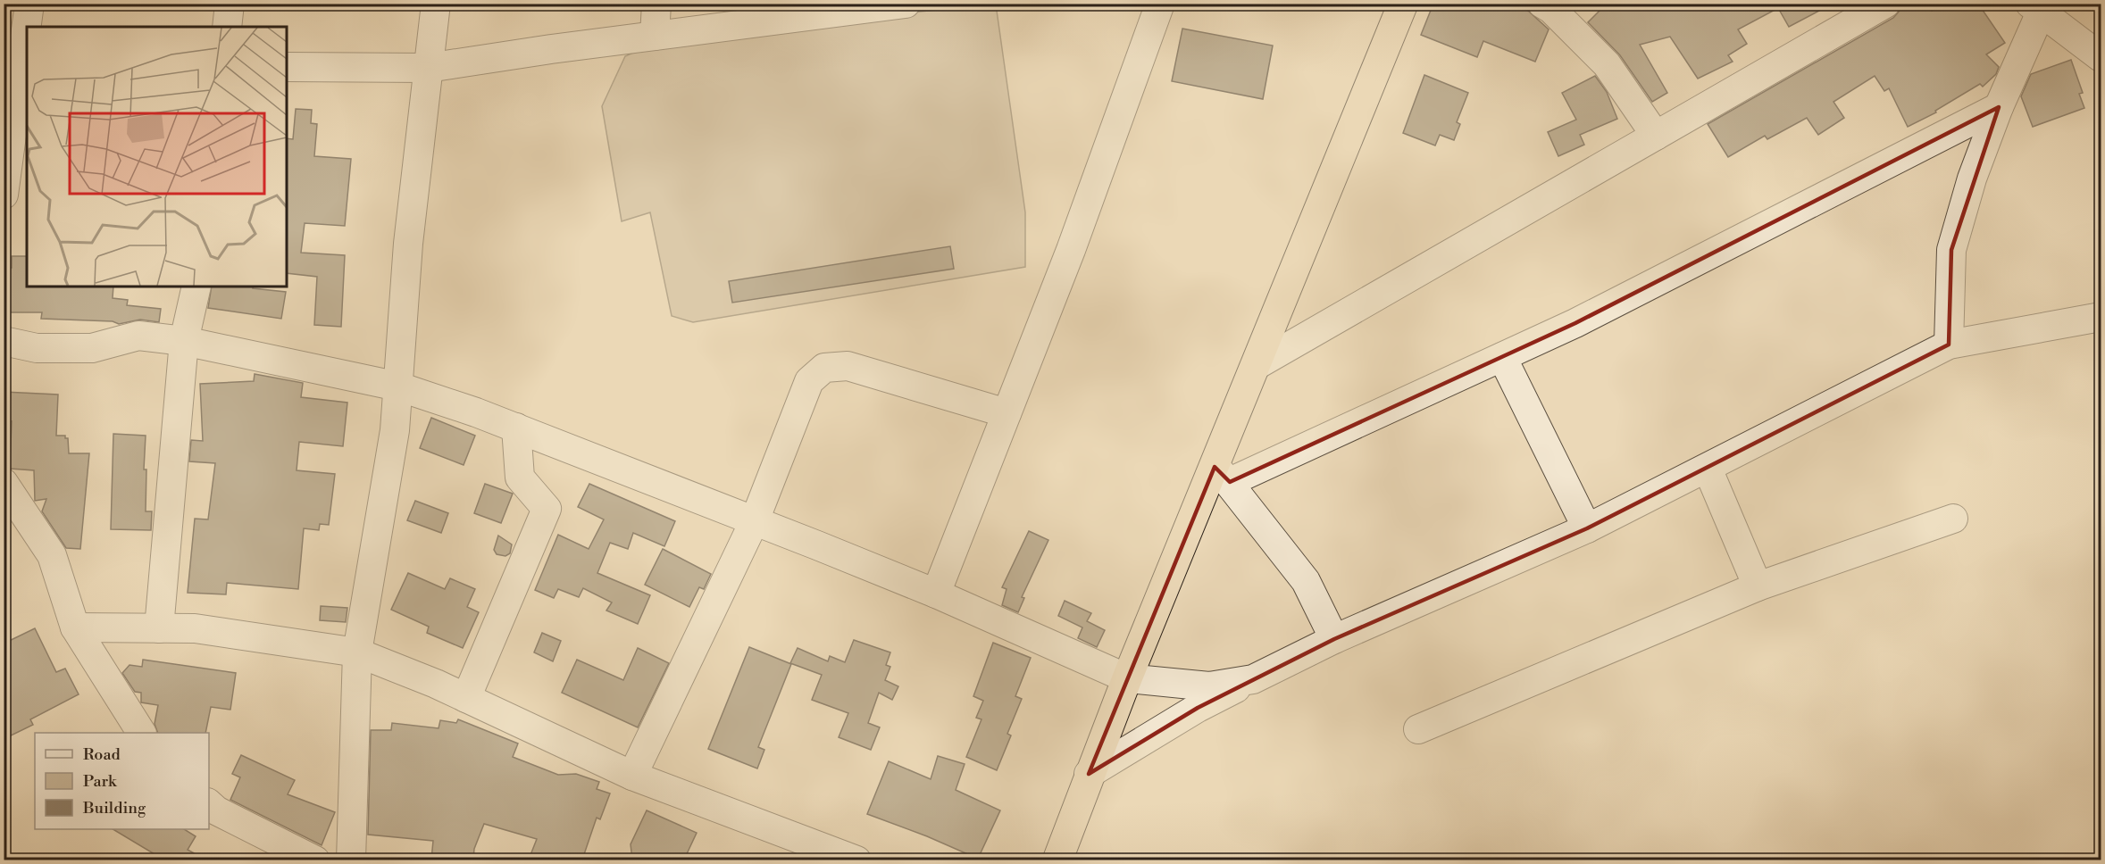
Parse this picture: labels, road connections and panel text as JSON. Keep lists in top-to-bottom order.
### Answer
{
  "legend": ["Road", "Park", "Building"]
}
